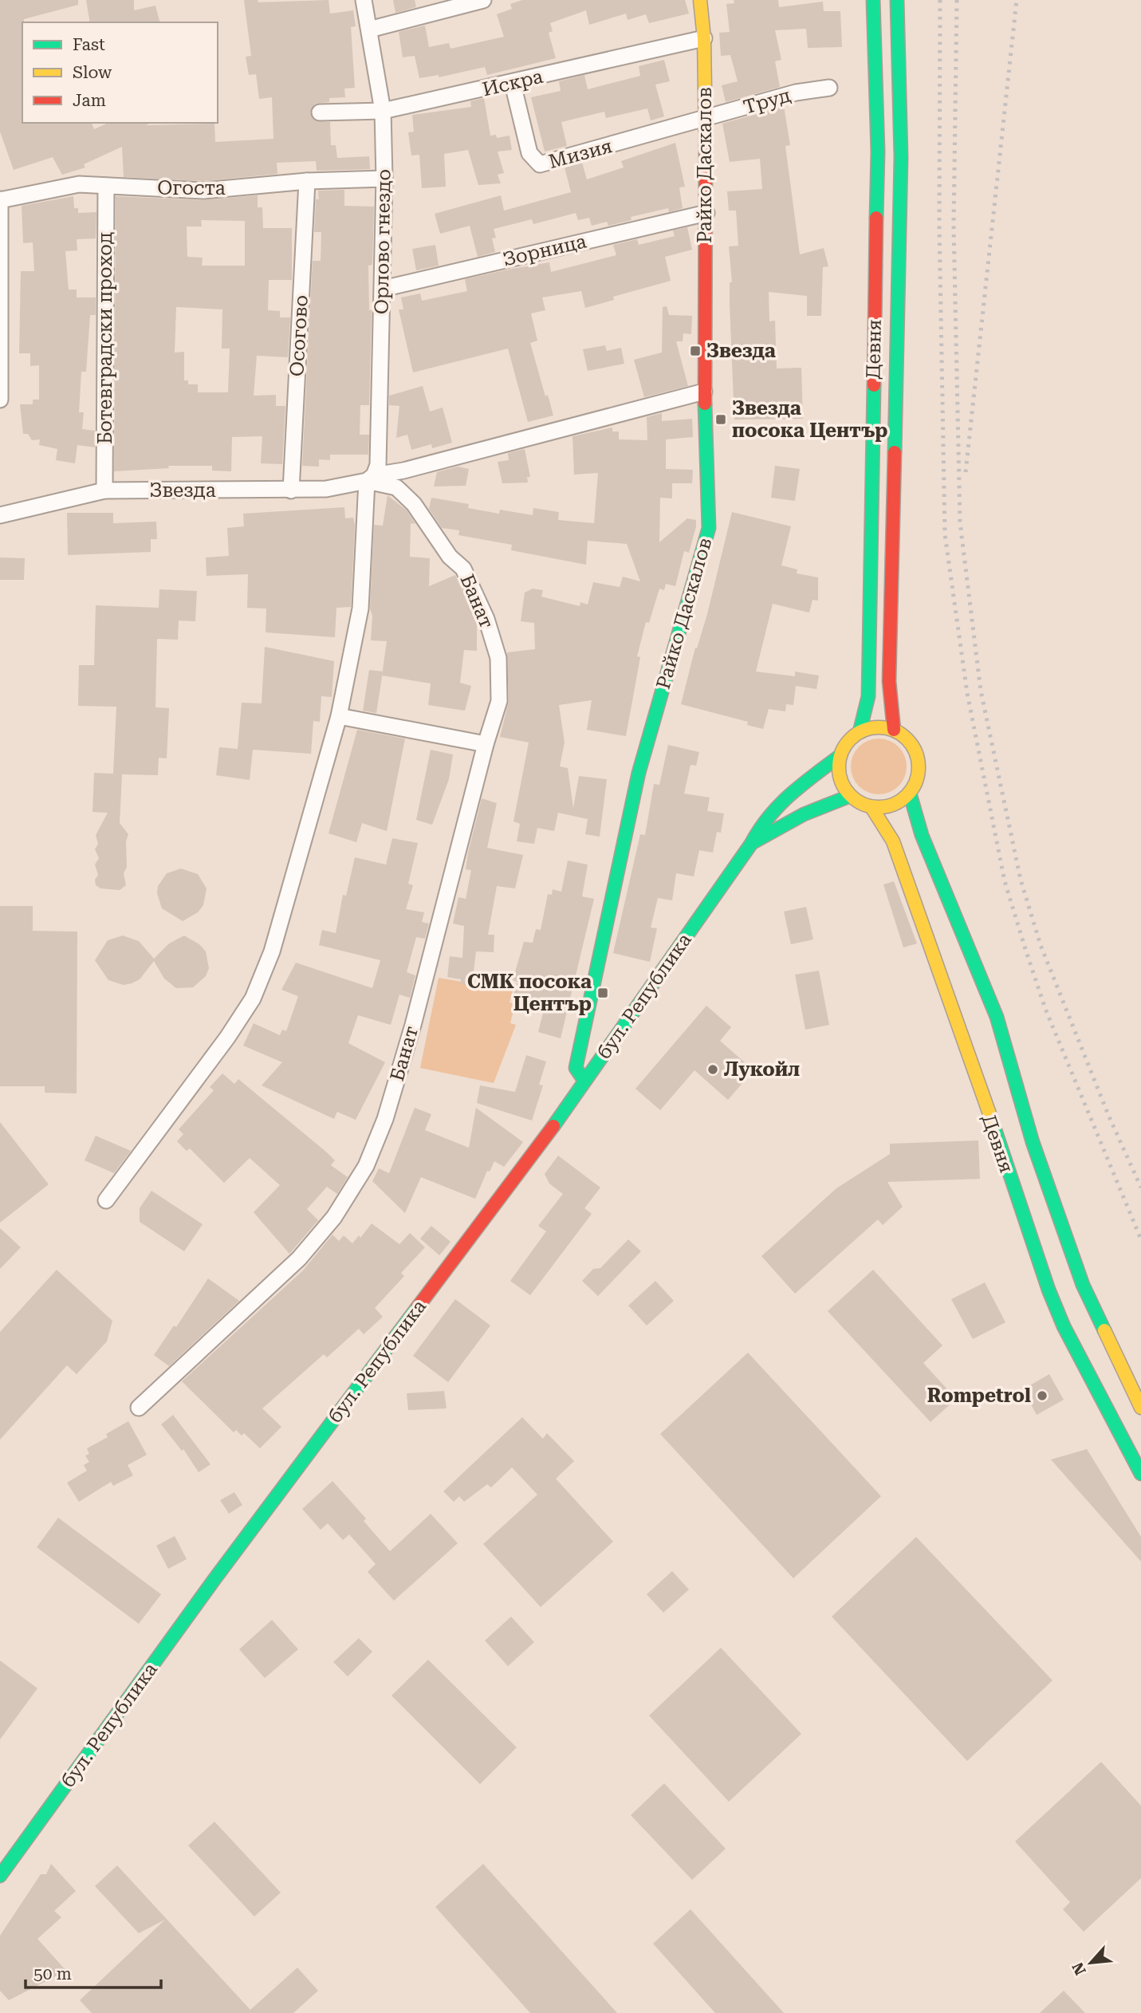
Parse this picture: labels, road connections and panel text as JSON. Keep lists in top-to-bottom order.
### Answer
{
  "streets": {
    "main road": ["Райко Даскалов", "Девня", "бул. Република"],
    "street": [
      "Искра",
      "Труд",
      "Мизия",
      "Огоста",
      "Орлово гнездо",
      "Зорница",
      "Осогово",
      "Ботевградски проход",
      "Звезда",
      "Банат"
    ]
  },
  "crossings": [
    ["Искра", "Мизия"],
    ["Искра", "Райко Даскалов"],
    ["Искра", "Орлово гнездо"],
    ["Труд", "Мизия"],
    ["Труд", "Райко Даскалов"],
    ["Мизия", "Райко Даскалов"],
    ["Райко Даскалов", "Зорница"],
    ["Райко Даскалов", "Звезда"],
    ["Райко Даскалов", "бул. Република"],
    ["Огоста", "Орлово гнездо"],
    ["Огоста", "Осогово"],
    ["Огоста", "Ботевградски проход"],
    ["Орлово гнездо", "Зорница"],
    ["Орлово гнездо", "Звезда"],
    ["Орлово гнездо", "Банат"],
    ["Осогово", "Звезда"],
    ["Ботевградски проход", "Звезда"],
    ["Девня", "бул. Република"],
    ["Звезда", "Банат"]
  ],
  "places": {
    "transit": ["Звезда", "Звезда посока Център", "СМК посока Център"],
    "other": ["Лукойл", "Rompetrol"]
  },
  "legend": ["Fast", "Slow", "Jam"],
  "scale_bar": "50 m",
  "north": "bottom left"
}
